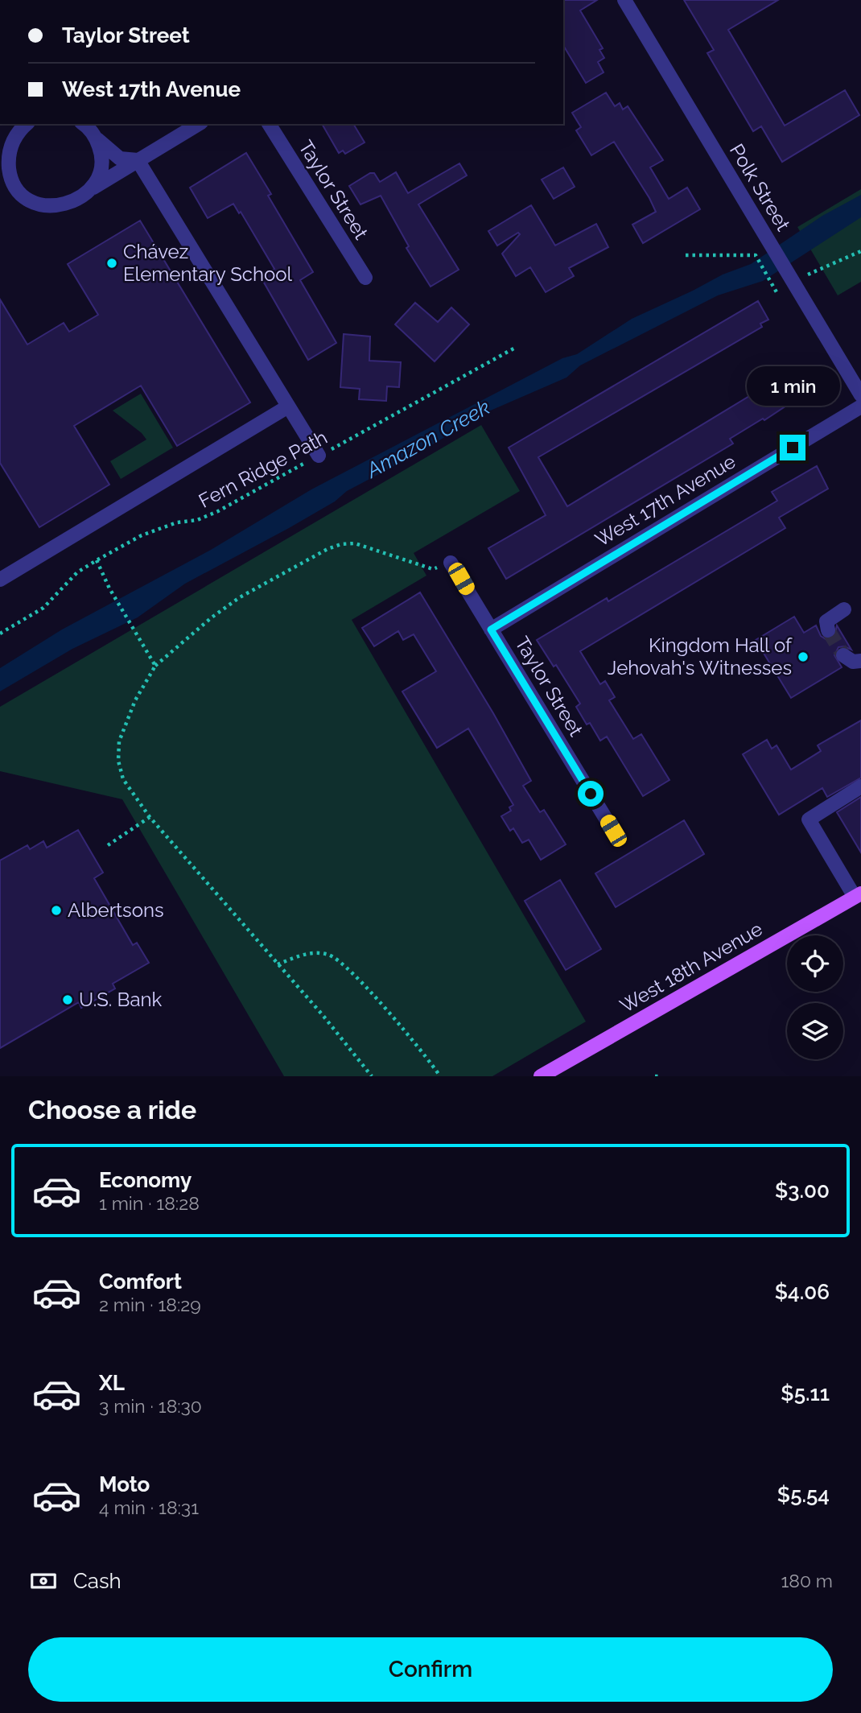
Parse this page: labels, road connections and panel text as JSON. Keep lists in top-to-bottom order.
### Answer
{
  "streets": {
    "main road": ["West 18th Avenue"],
    "street": ["Polk Street", "Taylor Street", "West 17th Avenue"],
    "path": ["Fern Ridge Path"]
  },
  "crossings": [
    ["Taylor Street", "West 17th Avenue"]
  ],
  "water": ["Amazon Creek"],
  "places": [
    "Chávez Elementary School",
    "Kingdom Hall of Jehovah's Witnesses",
    "Albertsons",
    "U.S. Bank"
  ],
  "page": {
    "banner": ["Taylor Street", "West 17th Avenue"],
    "bubble": "1 min",
    "heading": "Choose a ride",
    "list": [
      {
        "name": "Economy",
        "note": "1 min · 18:28",
        "value": "$3.00"
      },
      {
        "name": "Comfort",
        "note": "2 min · 18:29",
        "value": "$4.06"
      },
      {
        "name": "XL",
        "note": "3 min · 18:30",
        "value": "$5.11"
      },
      {
        "name": "Moto",
        "note": "4 min · 18:31",
        "value": "$5.54"
      }
    ],
    "pay": ["Cash", "180 m"],
    "buttons": "Confirm"
  }
}
